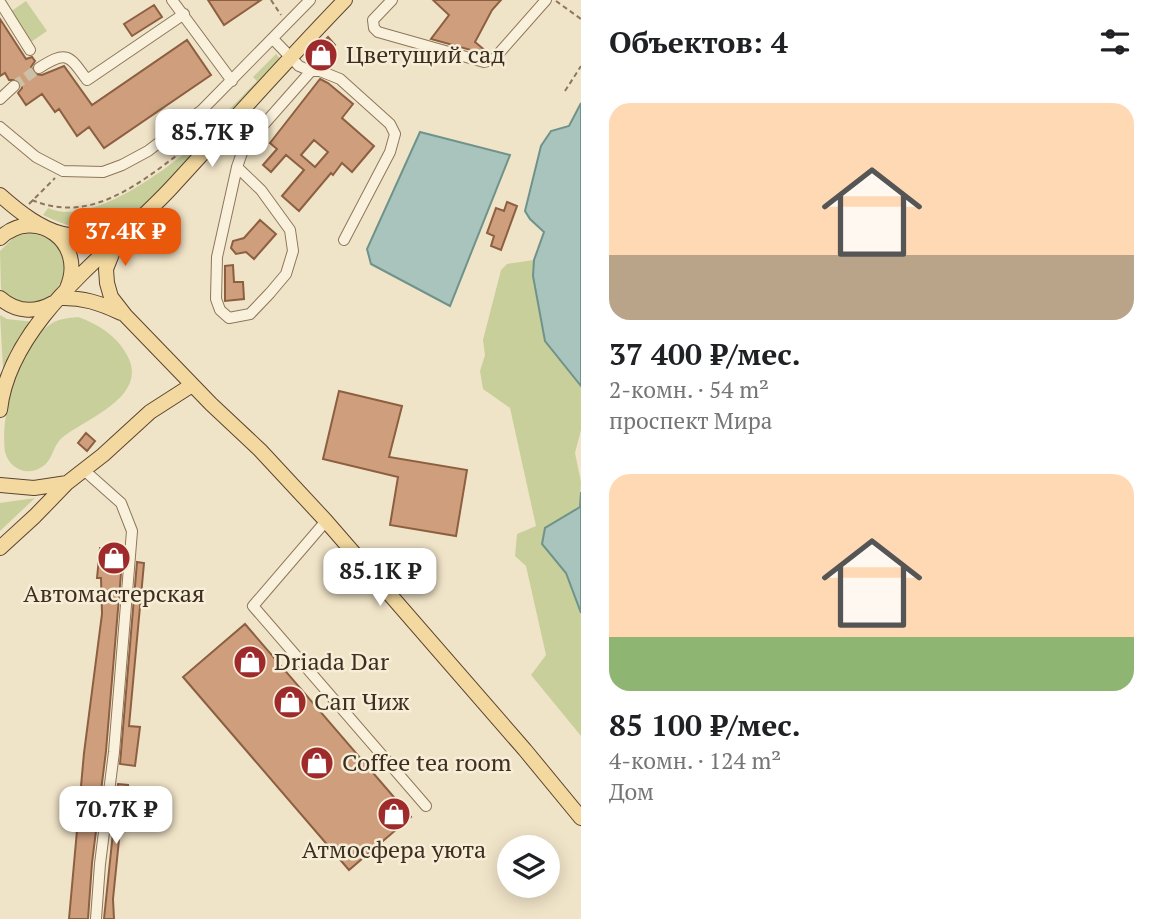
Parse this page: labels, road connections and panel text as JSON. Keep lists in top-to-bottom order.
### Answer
{
  "places": {
    "shop": [
      "Цветущий сад",
      "Автомастерская",
      "Driada Dar",
      "Сап Чиж",
      "Coffee tea room",
      "Атмосфера уюта"
    ]
  },
  "page": {
    "heading": "Объектов: 4",
    "list": [
      {
        "name": "37 400 ₽/мес.",
        "note": "2-комн. · 54 m² · проспект Мира"
      },
      {
        "name": "85 100 ₽/мес.",
        "note": "4-комн. · 124 m² · Дом"
      }
    ],
    "price": [
      "85.7K ₽",
      "37.4K ₽",
      "85.1K ₽",
      "70.7K ₽"
    ]
  }
}
